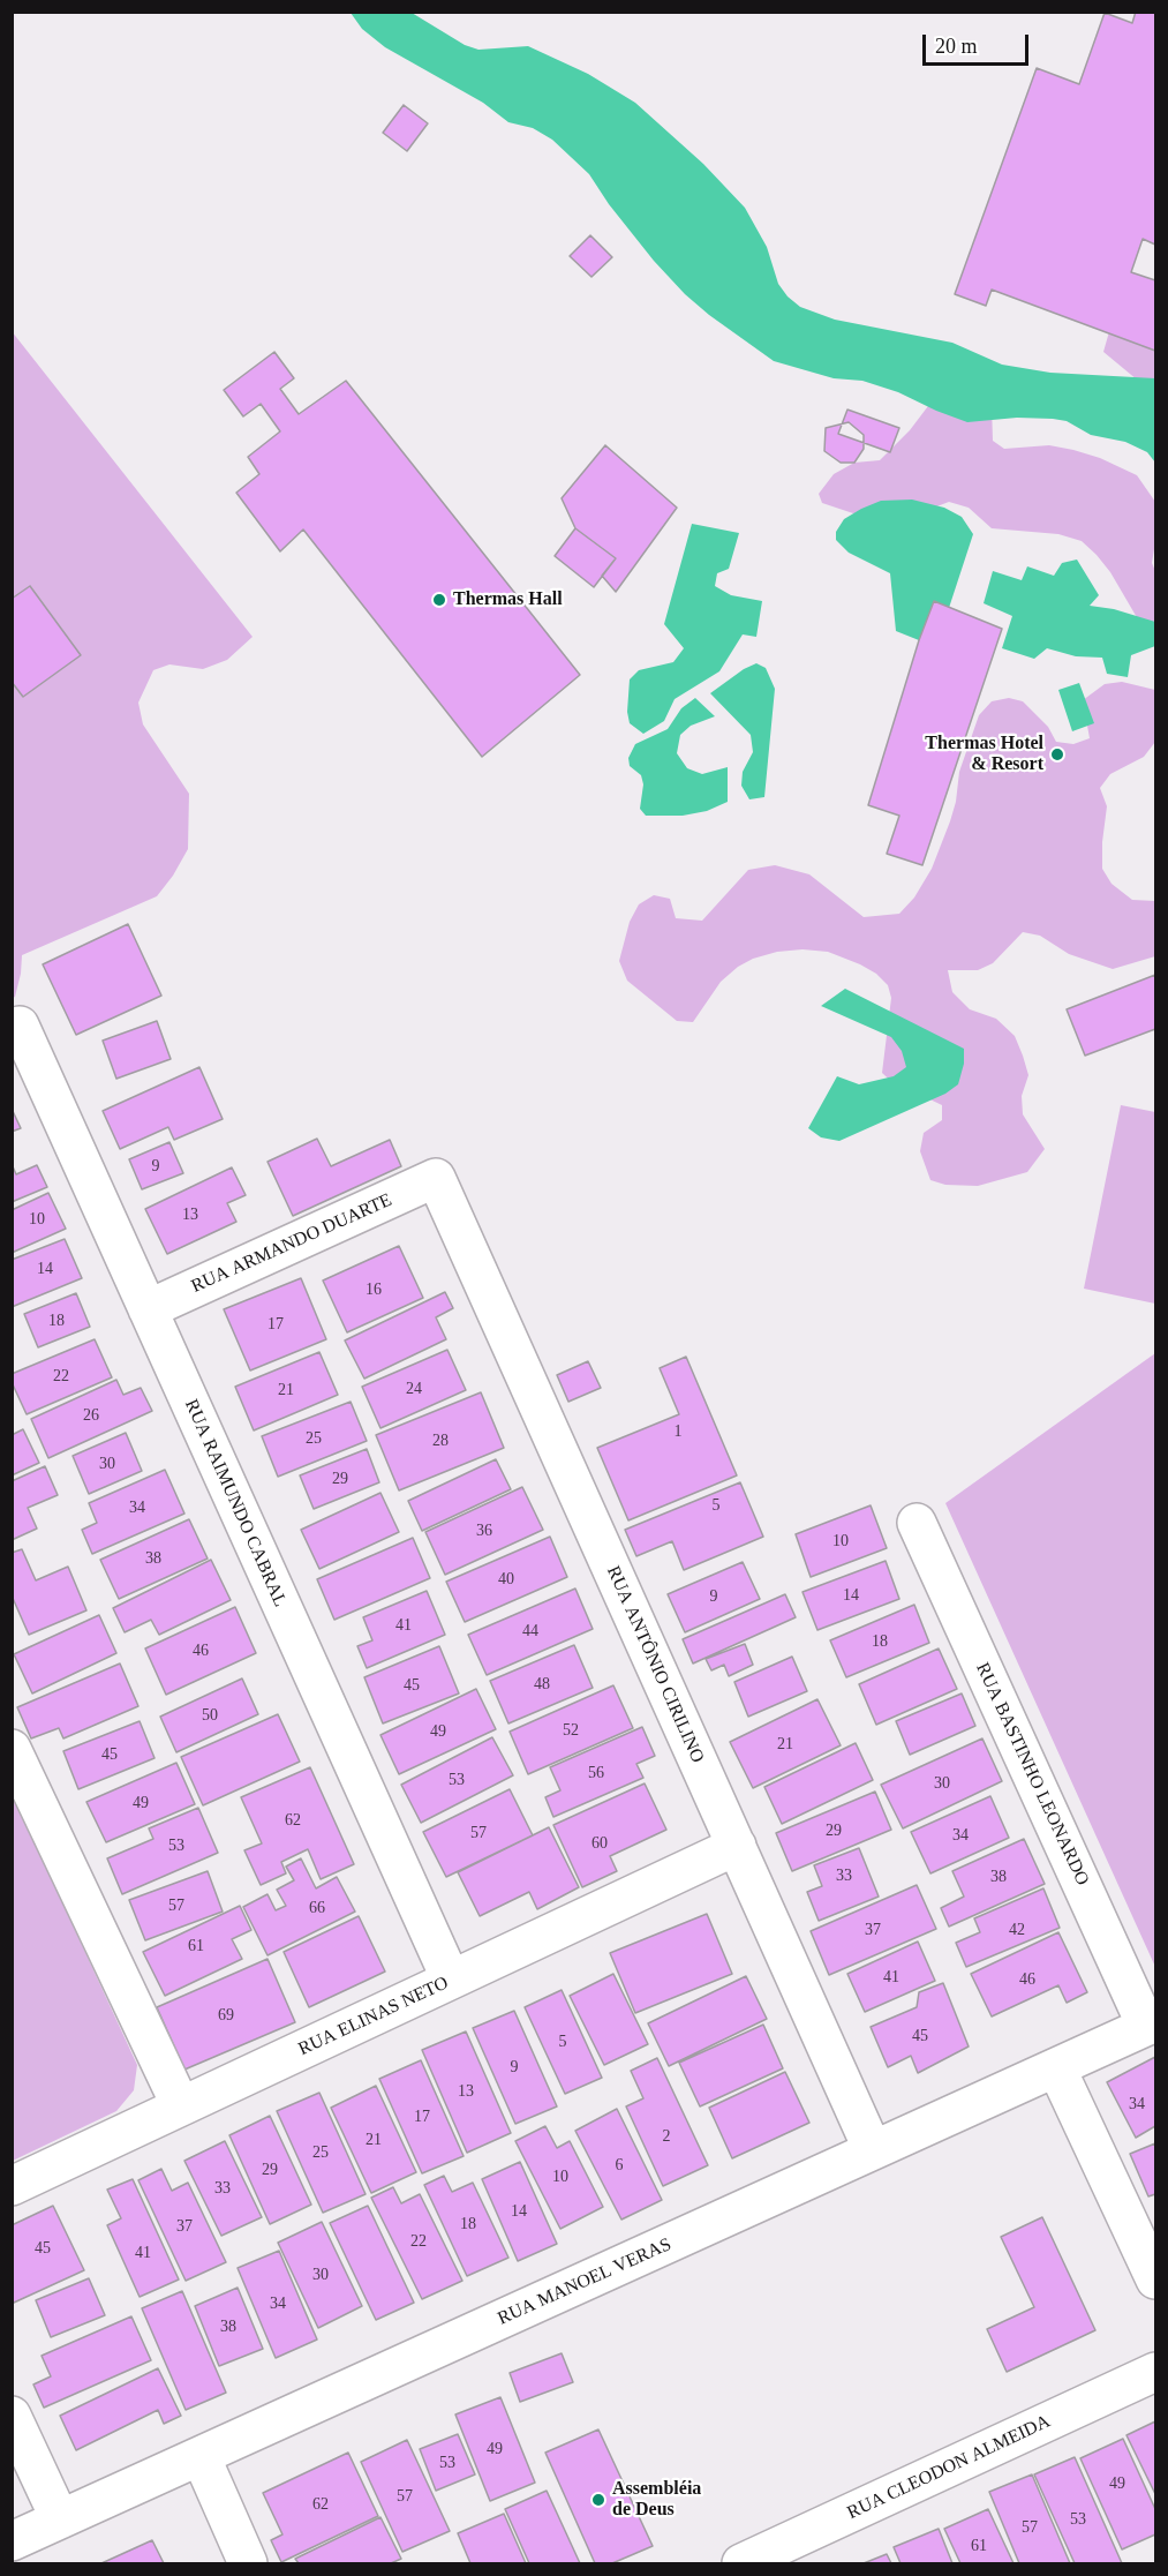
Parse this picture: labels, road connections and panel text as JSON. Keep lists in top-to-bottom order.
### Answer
{
  "streets": {
    "street": [
      "RUA ARMANDO DUARTE",
      "RUA RAIMUNDO CABRAL",
      "RUA ANTÔNIO CIRILINO",
      "RUA BASTINHO LEONARDO",
      "RUA ELINAS NETO",
      "RUA MANOEL VERAS",
      "RUA CLEODON ALMEIDA"
    ]
  },
  "crossings": [
    ["RUA ARMANDO DUARTE", "RUA RAIMUNDO CABRAL"],
    ["RUA ARMANDO DUARTE", "RUA ANTÔNIO CIRILINO"],
    ["RUA RAIMUNDO CABRAL", "RUA ELINAS NETO"],
    ["RUA ANTÔNIO CIRILINO", "RUA ELINAS NETO"],
    ["RUA ANTÔNIO CIRILINO", "RUA MANOEL VERAS"],
    ["RUA BASTINHO LEONARDO", "RUA MANOEL VERAS"]
  ],
  "places": ["Thermas Hall", "Thermas Hotel & Resort", "Assembléia de Deus"],
  "house_numbers": [
    "9",
    "13",
    "10",
    "14",
    "16",
    "18",
    "17",
    "22",
    "24",
    "21",
    "26",
    "1",
    "25",
    "28",
    "30",
    "29",
    "5",
    "34",
    "36",
    "10",
    "38",
    "40",
    "14",
    "9",
    "41",
    "44",
    "18",
    "46",
    "48",
    "45",
    "50",
    "52",
    "49",
    "21",
    "45",
    "56",
    "53",
    "30",
    "49",
    "62",
    "29",
    "57",
    "34",
    "60",
    "53",
    "33",
    "38",
    "57",
    "66",
    "37",
    "42",
    "61",
    "41",
    "46",
    "69",
    "45",
    "5",
    "9",
    "13",
    "34",
    "17",
    "2",
    "21",
    "25",
    "6",
    "29",
    "10",
    "33",
    "14",
    "18",
    "37",
    "22",
    "45",
    "41",
    "30",
    "34",
    "38",
    "49",
    "53",
    "49",
    "57",
    "62",
    "53",
    "57",
    "61"
  ],
  "scale_bar": "20 m"
}
